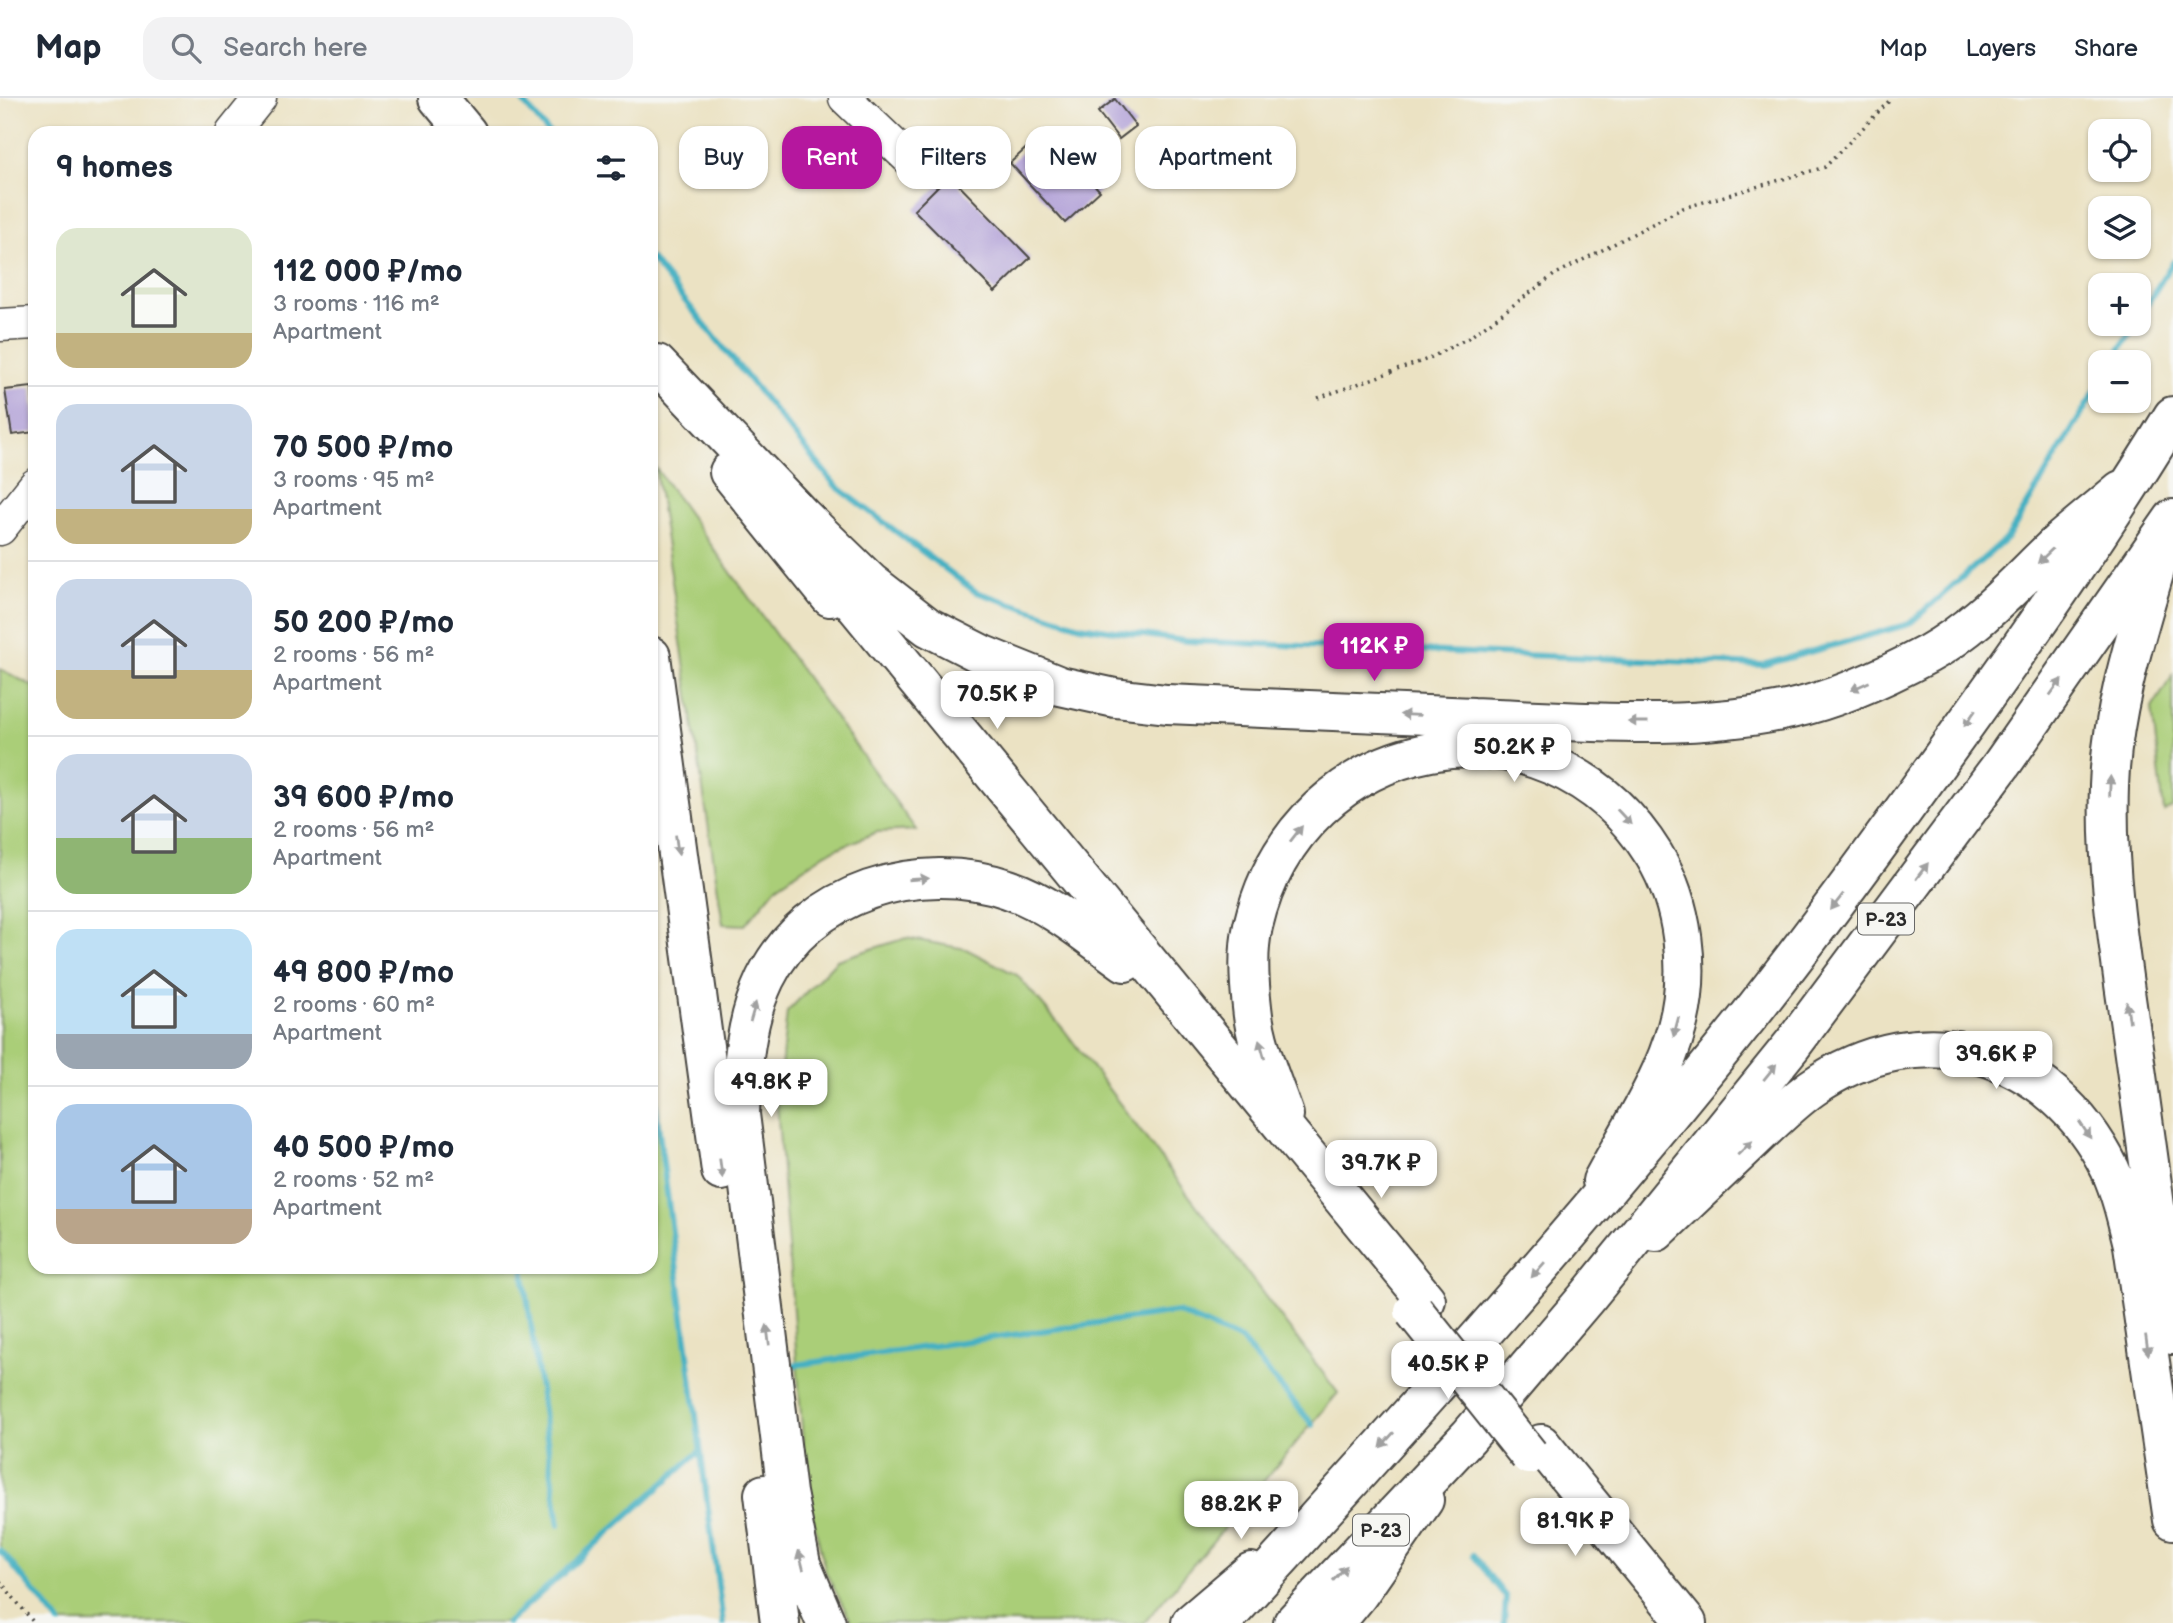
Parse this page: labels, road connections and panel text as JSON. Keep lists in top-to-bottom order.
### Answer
{
  "streets": {
    "main road": ["Р-23"]
  },
  "page": {
    "header": "Map",
    "search": "Search here",
    "nav": ["Map", "Layers", "Share"],
    "map_buttons": ["+", "−"],
    "chip": [
      "Buy",
      "Rent",
      "Filters",
      "New",
      "Apartment"
    ],
    "heading": "9 homes",
    "list": [
      {
        "name": "112 000 ₽/mo",
        "note": "3 rooms · 116 m² · Apartment"
      },
      {
        "name": "70 500 ₽/mo",
        "note": "3 rooms · 95 m² · Apartment"
      },
      {
        "name": "50 200 ₽/mo",
        "note": "2 rooms · 56 m² · Apartment"
      },
      {
        "name": "39 600 ₽/mo",
        "note": "2 rooms · 56 m² · Apartment"
      },
      {
        "name": "49 800 ₽/mo",
        "note": "2 rooms · 60 m² · Apartment"
      },
      {
        "name": "40 500 ₽/mo",
        "note": "2 rooms · 52 m² · Apartment"
      }
    ],
    "price": [
      "112K ₽",
      "70.5K ₽",
      "50.2K ₽",
      "39.6K ₽",
      "49.8K ₽",
      "39.7K ₽",
      "40.5K ₽",
      "88.2K ₽",
      "81.9K ₽"
    ]
  }
}
